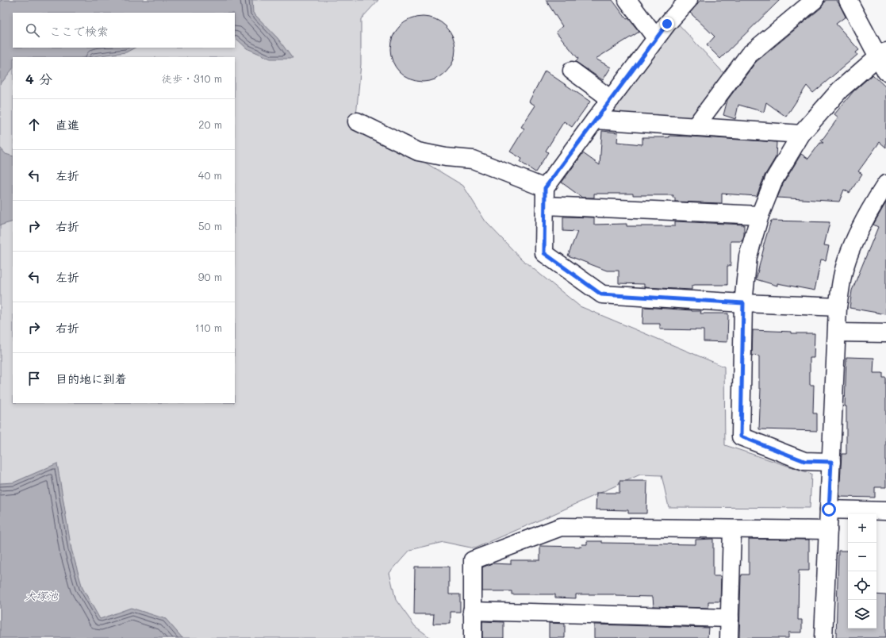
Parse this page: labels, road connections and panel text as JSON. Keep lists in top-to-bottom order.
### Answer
{
  "water": ["犬塚池"],
  "page": {
    "search": "ここで検索",
    "heading": ["4 分", "徒歩 · 310 m"],
    "list": [
      ["直進", "20 m"],
      ["左折", "40 m"],
      ["右折", "50 m"],
      ["左折", "90 m"],
      ["右折", "110 m"],
      "目的地に到着"
    ],
    "map_buttons": ["+", "−"]
  }
}
